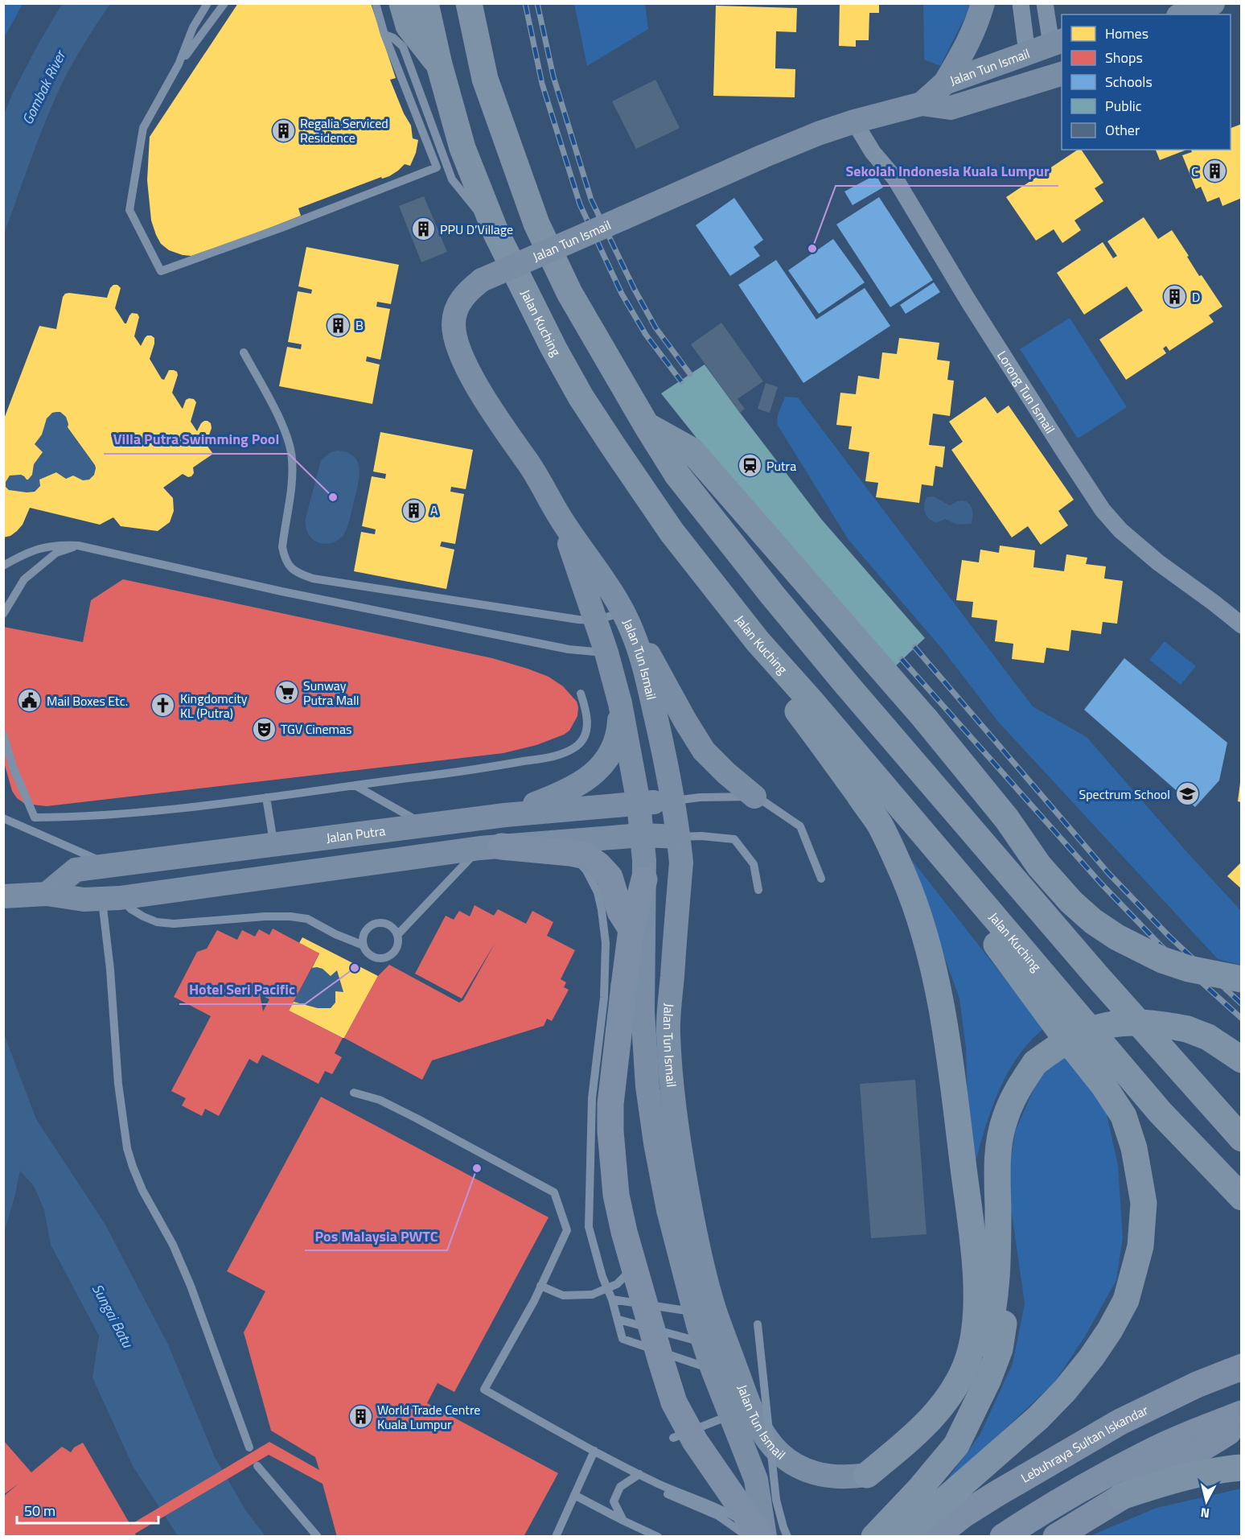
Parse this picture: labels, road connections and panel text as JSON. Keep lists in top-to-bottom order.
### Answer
{
  "streets": {
    "highway": ["Jalan Kuching"],
    "main road": ["Lebuhraya Sultan Iskandar"],
    "street": ["Jalan Tun Ismail", "Lorong Tun Ismail", "Jalan Putra"]
  },
  "crossings": [
    ["Jalan Tun Ismail", "Lorong Tun Ismail"],
    ["Jalan Tun Ismail", "Jalan Putra"]
  ],
  "water": ["Gombak River", "Sungai Batu"],
  "places": {
    "building": [
      "Regalia Serviced Residence",
      "C",
      "PPU D’Village",
      "D",
      "B",
      "A",
      "World Trade Centre Kuala Lumpur"
    ],
    "other": [
      "Sekolah Indonesia Kuala Lumpur",
      "Villa Putra Swimming Pool",
      "Hotel Seri Pacific",
      "Pos Malaysia PWTC"
    ],
    "station": ["Putra"],
    "supermarket": ["Sunway Putra Mall"],
    "public building": ["Mail Boxes Etc."],
    "church": ["Kingdomcity KL (Putra)"],
    "theatre": ["TGV Cinemas"],
    "school or university": ["Spectrum School"]
  },
  "legend": [
    "Homes",
    "Shops",
    "Schools",
    "Public",
    "Other"
  ],
  "scale_bar": "50 m",
  "north": "bottom"
}
